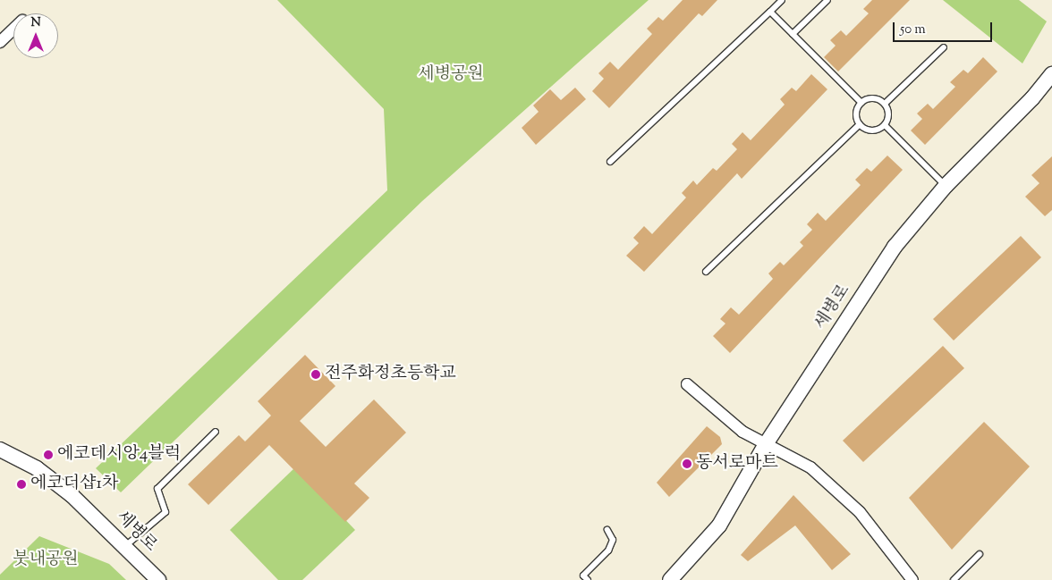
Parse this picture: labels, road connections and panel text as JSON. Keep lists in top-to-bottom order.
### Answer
{
  "streets": {
    "street": ["세병로"]
  },
  "parks": ["세병공원", "붓내공원"],
  "places": [
    "전주화정초등학교",
    "에코데시앙4블럭",
    "동서로마트",
    "에코더샵1차"
  ],
  "scale_bar": "50 m",
  "north": "top"
}
